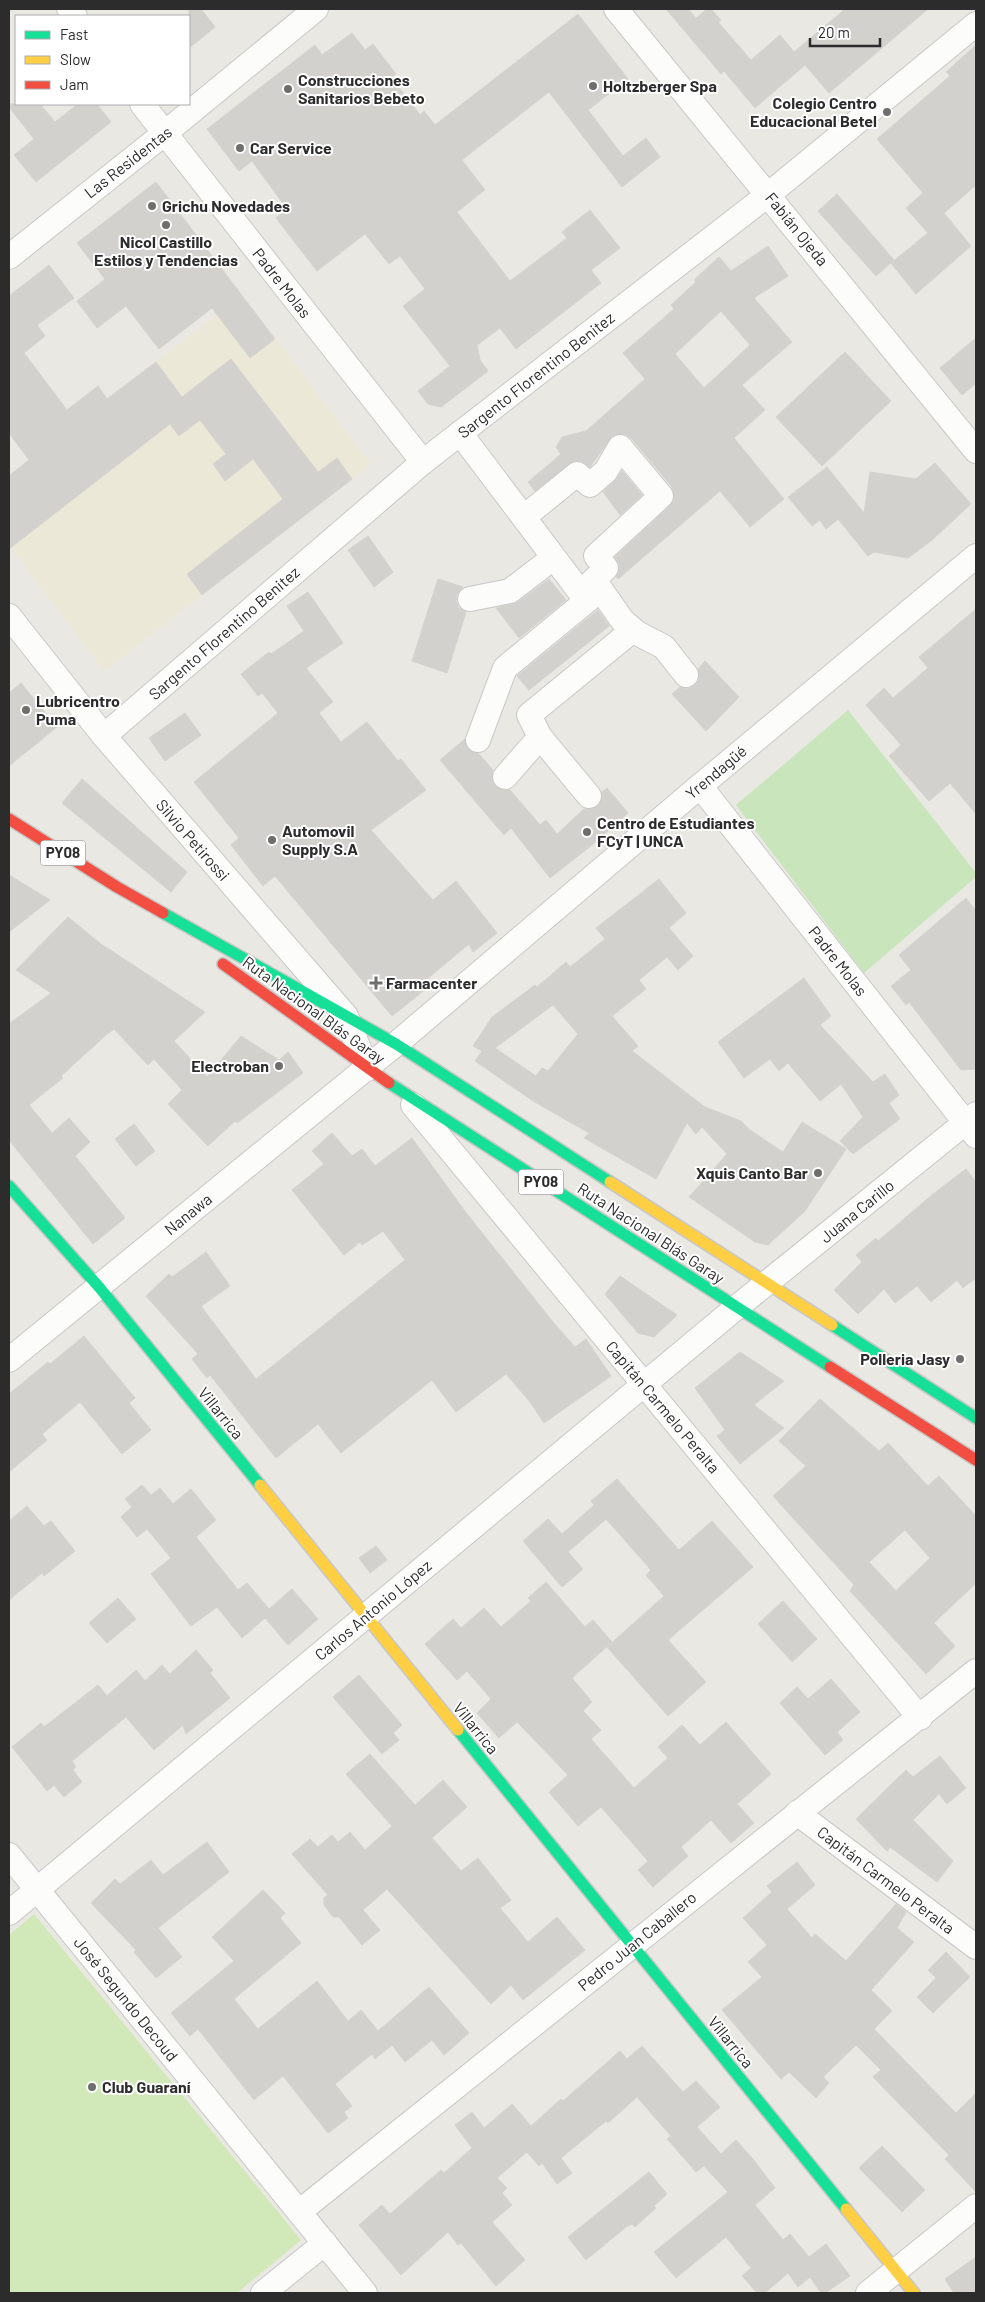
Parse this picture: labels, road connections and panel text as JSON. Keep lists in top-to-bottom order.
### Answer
{
  "streets": {
    "main road": ["PY08", "Ruta Nacional Blás Garay", "Villarrica"],
    "street": [
      "Las Residentas",
      "Fabián Ojeda",
      "Padre Molas",
      "Sargento Florentino Benitez",
      "Yrendagüé",
      "Silvio Petirossi",
      "Juana Carillo",
      "Nanawa",
      "Capitán Carmelo Peralta",
      "Carlos Antonio López",
      "Pedro Juan Caballero",
      "José Segundo Decoud"
    ]
  },
  "crossings": [
    ["Las Residentas", "Padre Molas"],
    ["Fabián Ojeda", "Sargento Florentino Benitez"],
    ["Padre Molas", "Sargento Florentino Benitez"],
    ["Padre Molas", "Yrendagüé"],
    ["Padre Molas", "Juana Carillo"],
    ["Sargento Florentino Benitez", "Silvio Petirossi"],
    ["Yrendagüé", "Silvio Petirossi"],
    ["Yrendagüé", "Ruta Nacional Blás Garay"],
    ["Yrendagüé", "Nanawa"],
    ["Silvio Petirossi", "Ruta Nacional Blás Garay"],
    ["Silvio Petirossi", "Nanawa"],
    ["Ruta Nacional Blás Garay", "Juana Carillo"],
    ["Ruta Nacional Blás Garay", "Nanawa"],
    ["Ruta Nacional Blás Garay", "Capitán Carmelo Peralta"],
    ["Ruta Nacional Blás Garay", "Carlos Antonio López"],
    ["Juana Carillo", "Carlos Antonio López"],
    ["Nanawa", "Villarrica"],
    ["Capitán Carmelo Peralta", "Carlos Antonio López"],
    ["Capitán Carmelo Peralta", "Pedro Juan Caballero"],
    ["Villarrica", "Carlos Antonio López"],
    ["Villarrica", "Pedro Juan Caballero"],
    ["Carlos Antonio López", "José Segundo Decoud"],
    ["Pedro Juan Caballero", "José Segundo Decoud"]
  ],
  "places": {
    "other": [
      "Holtzberger Spa",
      "Construcciones Sanitarios Bebeto",
      "Colegio Centro Educacional Betel",
      "Car Service",
      "Grichu Novedades",
      "Nicol Castillo Estilos y Tendencias",
      "Lubricentro Puma",
      "Centro de Estudiantes FCyT | UNCA",
      "Automovil Supply S.A",
      "Electroban",
      "Xquis Canto Bar",
      "Polleria Jasy",
      "Club Guaraní"
    ],
    "health": ["Farmacenter"]
  },
  "legend": ["Fast", "Slow", "Jam"],
  "scale_bar": "20 m"
}
